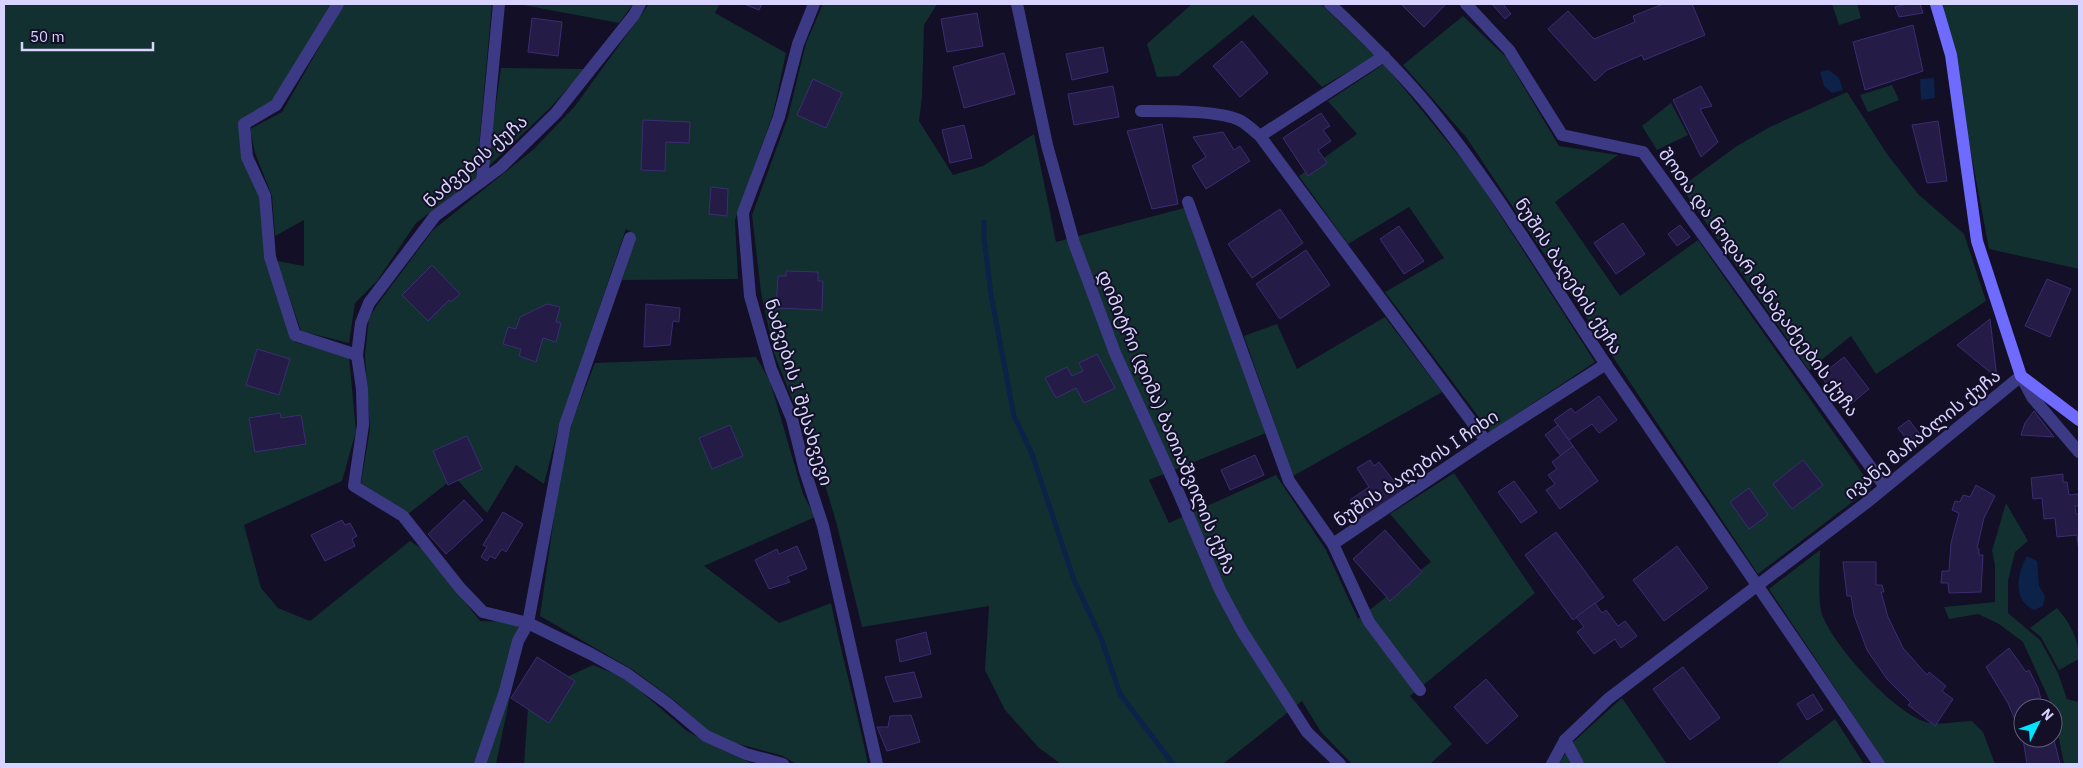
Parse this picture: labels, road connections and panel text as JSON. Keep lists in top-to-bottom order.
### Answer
{
  "streets": {
    "street": [
      "ნაძვების ქუჩა",
      "ნუშის ბაღების ქუჩა",
      "შოთა და ნოდარ მანაგაძეების ქუჩა",
      "ნაძვების I შესახვევი",
      "დიმიტრი (დიმა) ბათიაშვილის ქუჩა",
      "ივანე მაჩაბლის ქუჩა",
      "ნუშის ბაღების I ჩიხი"
    ]
  },
  "crossings": [
    ["ნუშის ბაღების ქუჩა", "ივანე მაჩაბლის ქუჩა"],
    ["ნუშის ბაღების ქუჩა", "ნუშის ბაღების I ჩიხი"],
    ["შოთა და ნოდარ მანაგაძეების ქუჩა", "ივანე მაჩაბლის ქუჩა"]
  ],
  "scale_bar": "50 m",
  "north": "top right"
}
